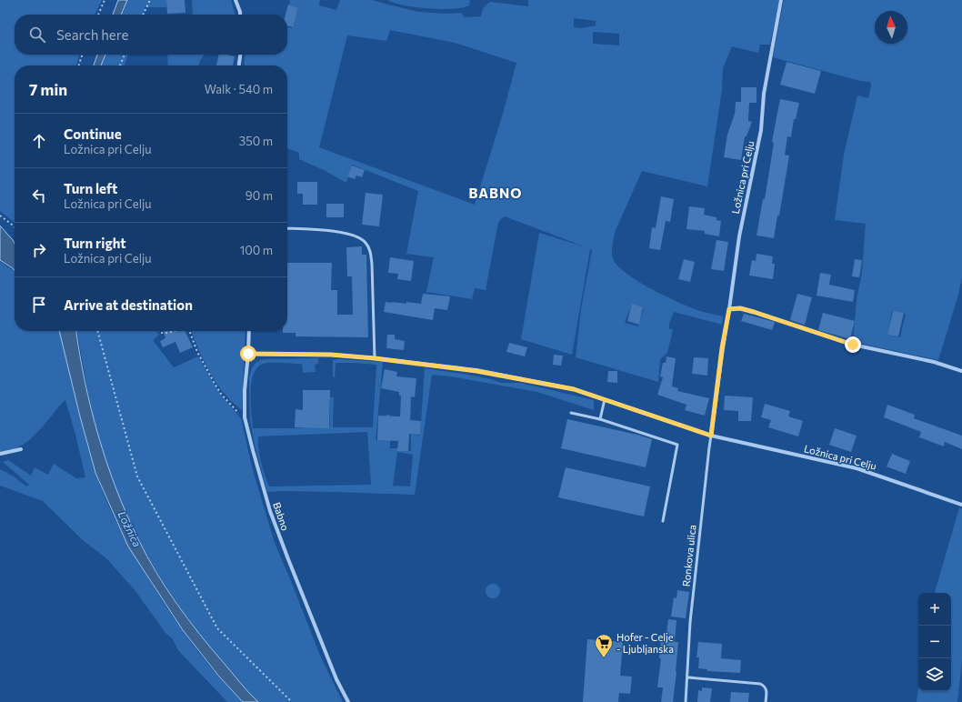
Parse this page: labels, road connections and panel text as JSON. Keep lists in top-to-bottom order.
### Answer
{
  "streets": {
    "street": ["Ložnica pri Celju", "Babno"],
    "lane": ["Ronkova ulica"]
  },
  "crossings": [
    ["Ložnica pri Celju", "Babno"],
    ["Ložnica pri Celju", "Ronkova ulica"]
  ],
  "districts": ["BABNO"],
  "water": ["Ložnica"],
  "places": {
    "supermarket": ["Hofer - Celje - Ljubljanska"]
  },
  "north": "top",
  "page": {
    "search": "Search here",
    "heading": ["7 min", "Walk · 540 m"],
    "list": [
      ["Continue", "Ložnica pri Celju", "350 m"],
      ["Turn left", "Ložnica pri Celju", "90 m"],
      ["Turn right", "Ložnica pri Celju", "100 m"],
      "Arrive at destination"
    ],
    "map_buttons": ["+", "−"]
  }
}
